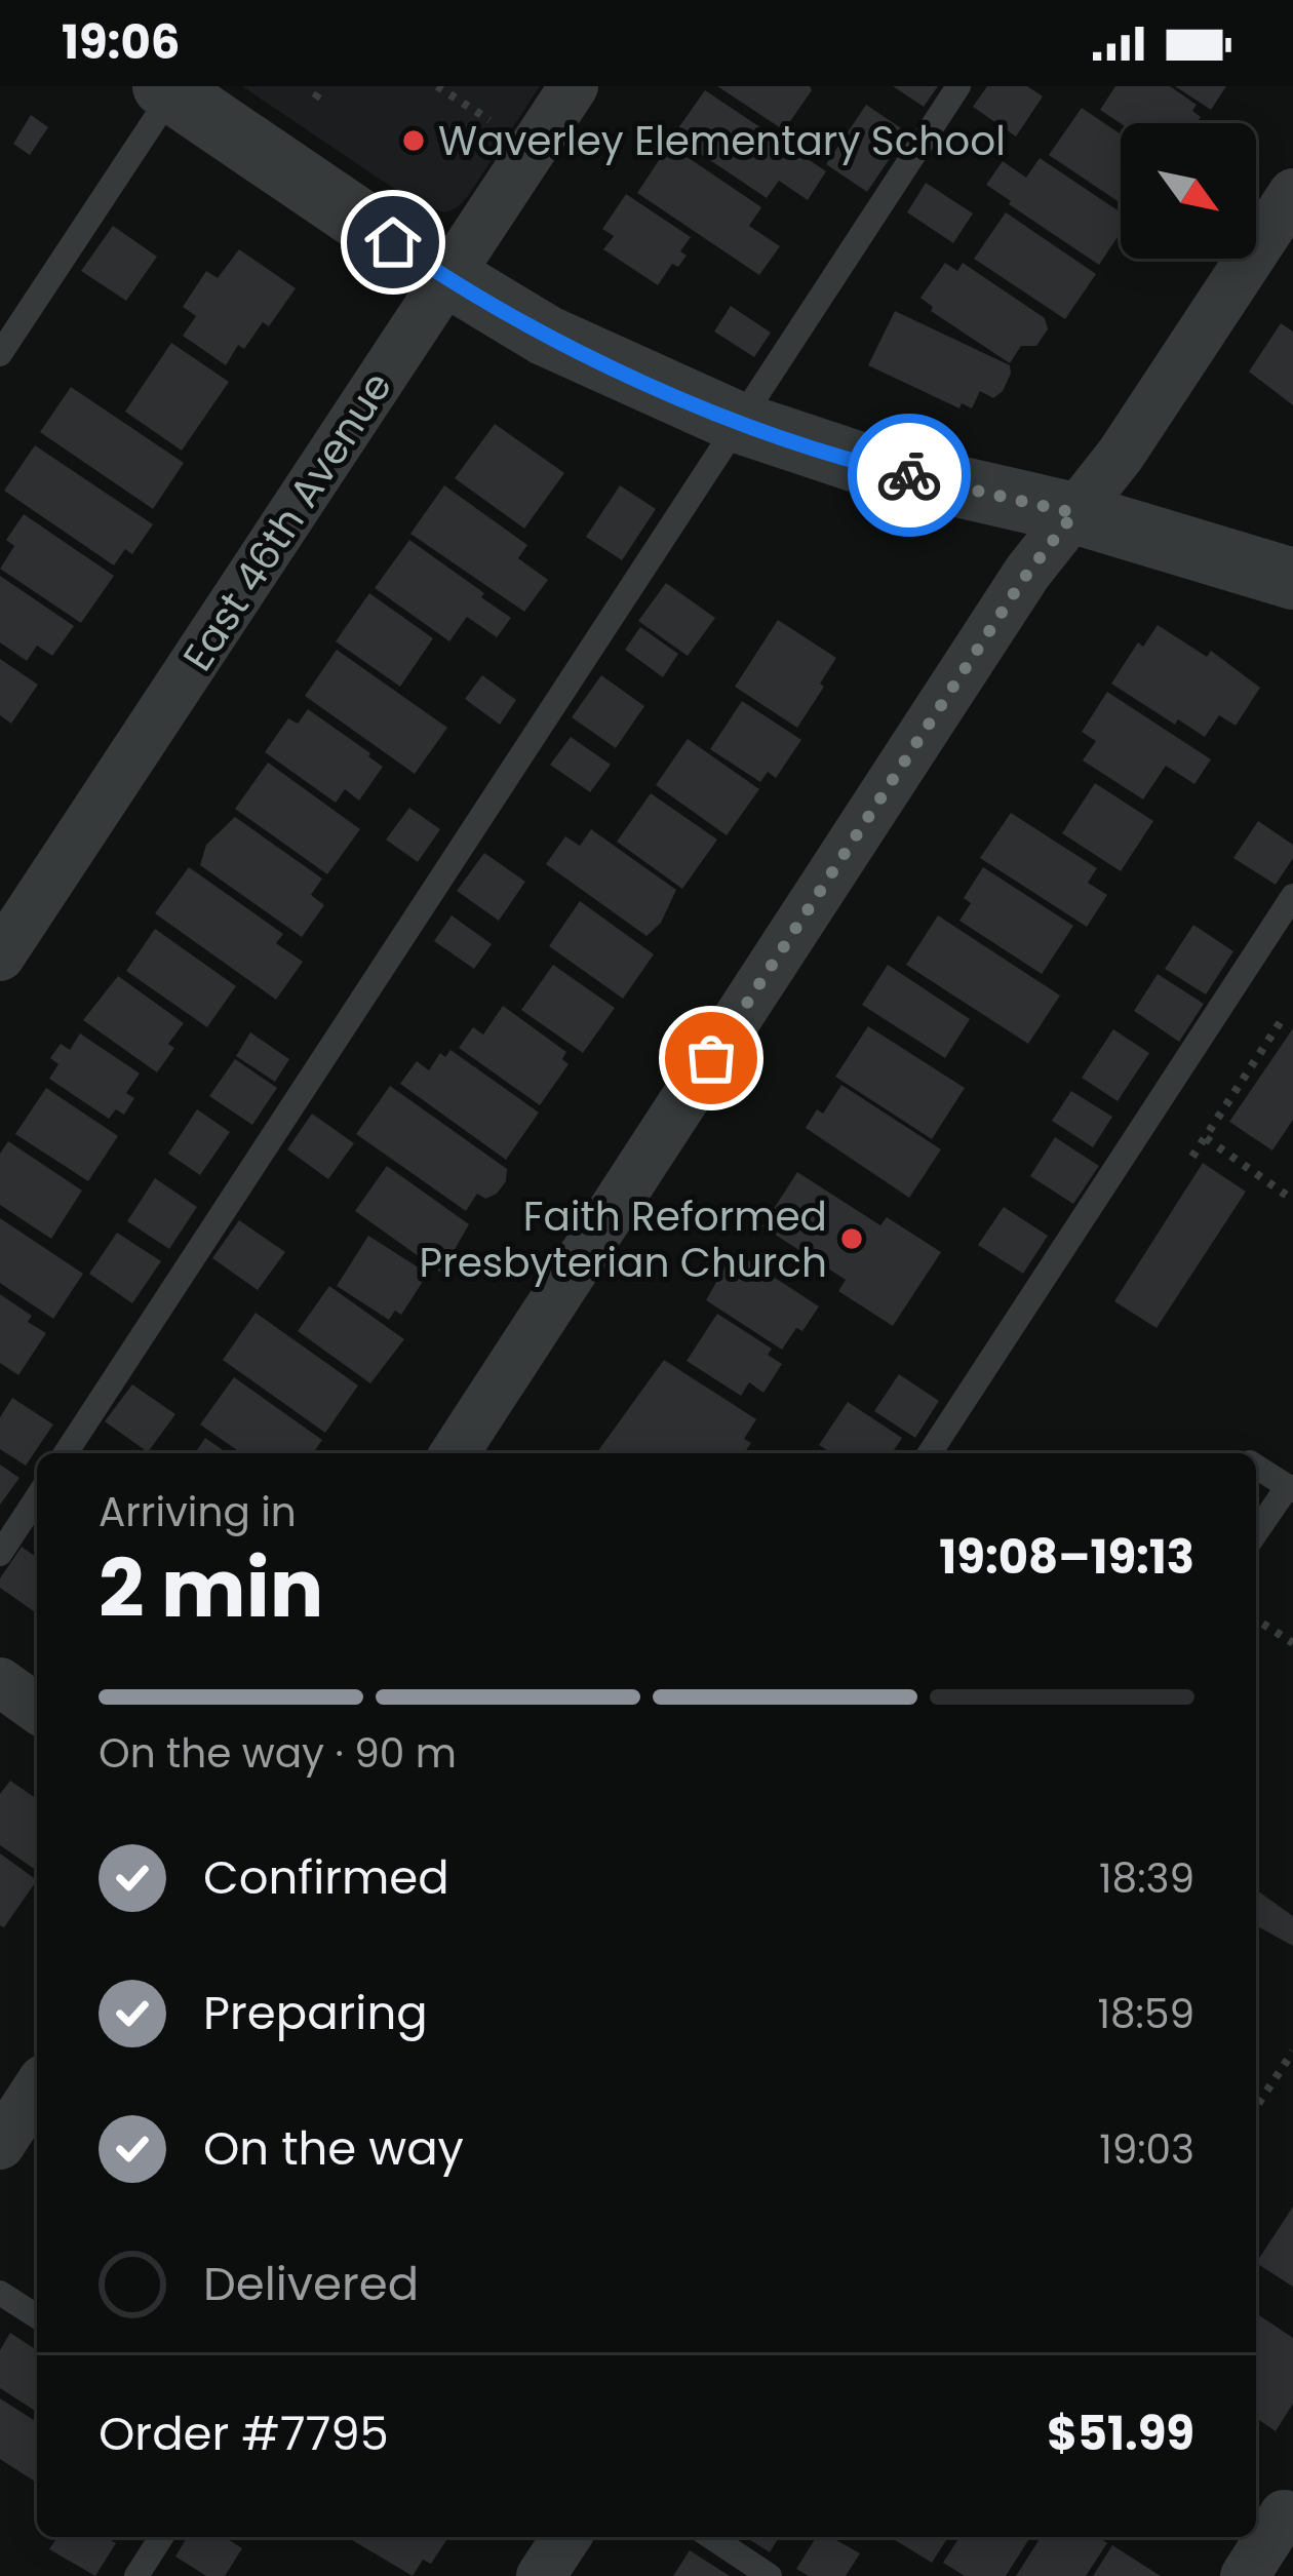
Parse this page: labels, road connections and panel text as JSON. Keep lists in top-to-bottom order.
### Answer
{
  "streets": {
    "street": ["East 46th Avenue"]
  },
  "places": ["Waverley Elementary School", "Faith Reformed Presbyterian Church"],
  "north": "bottom right",
  "page": {
    "status": "19:06",
    "heading": ["2 min", "Arriving in", "19:08–19:13"],
    "panel": ["Order #7795", "$51.99"],
    "bar": "On the way · 90 m",
    "list": [
      ["Confirmed", "18:39"],
      ["Preparing", "18:59"],
      ["On the way", "19:03"],
      "Delivered"
    ]
  }
}
